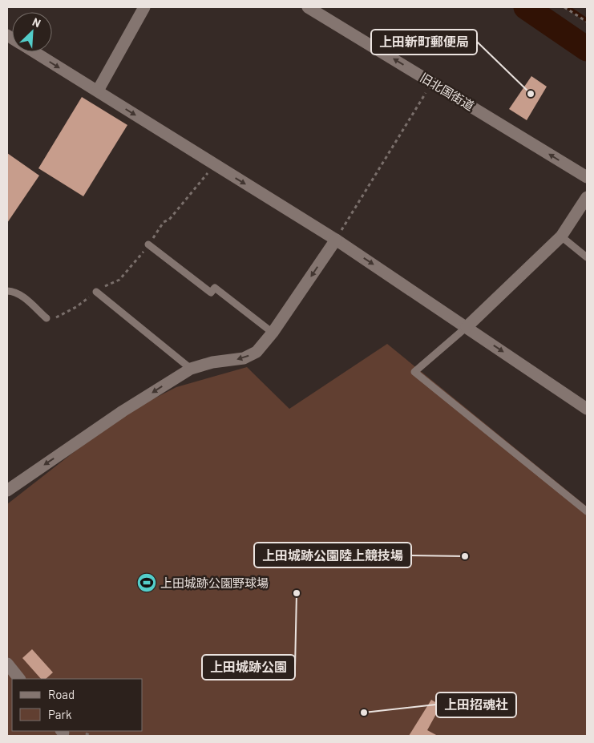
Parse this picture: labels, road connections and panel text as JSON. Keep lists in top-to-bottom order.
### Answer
{
  "streets": {
    "street": ["旧北国街道"]
  },
  "one_way": ["旧北国街道"],
  "places": {
    "other": [
      "上田新町郵便局",
      "上田城跡公園陸上競技場",
      "上田城跡公園",
      "上田招魂社"
    ],
    "sports": ["上田城跡公園野球場"]
  },
  "legend": ["Road", "Park"],
  "north": "top right"
}
